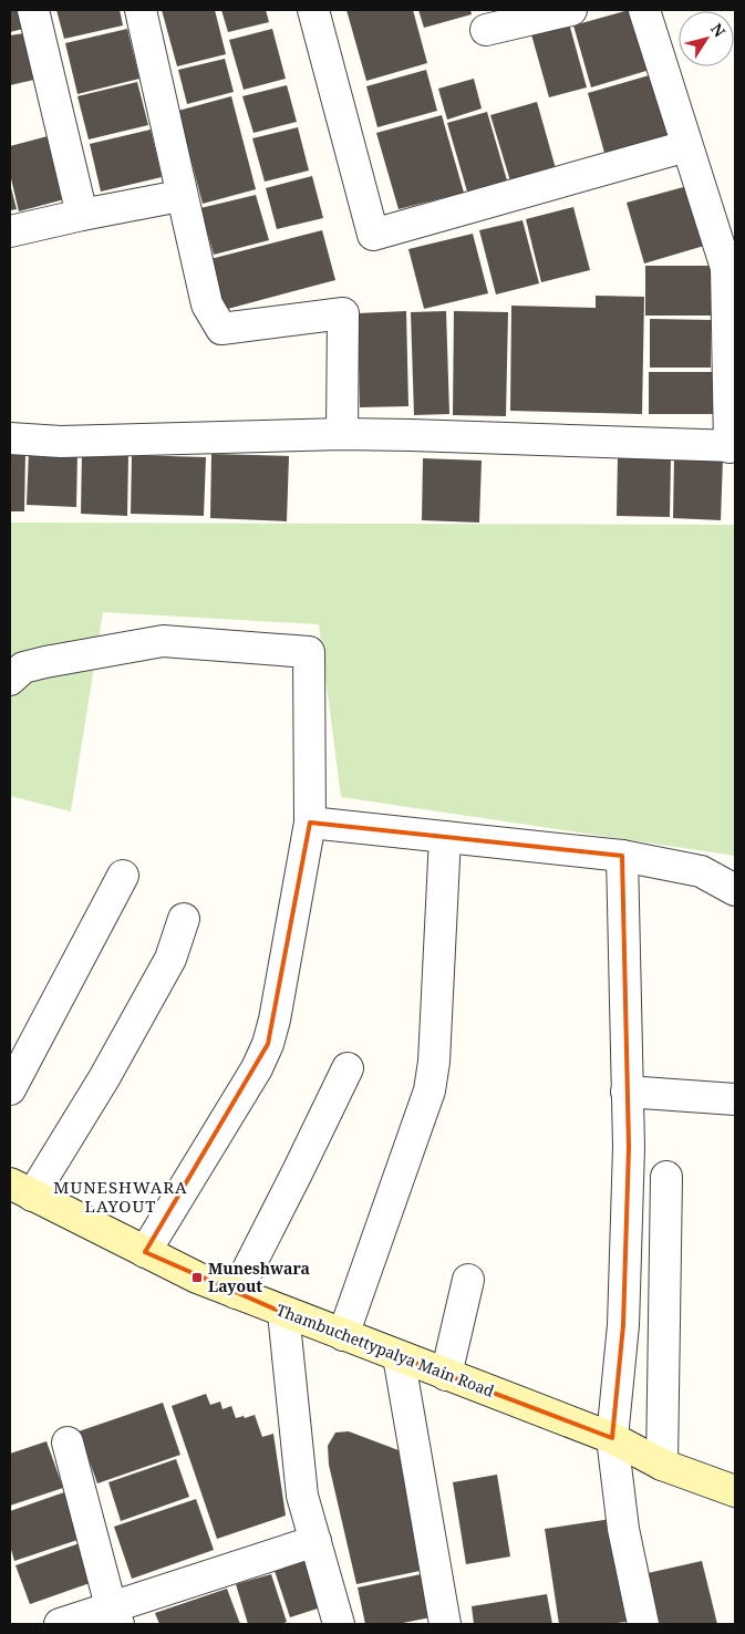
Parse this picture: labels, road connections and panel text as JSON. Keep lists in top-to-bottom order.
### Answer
{
  "streets": {
    "main road": ["Thambuchettypalya Main Road"]
  },
  "districts": ["MUNESHWARA LAYOUT"],
  "places": {
    "transit": ["Muneshwara Layout"]
  },
  "north": "top right"
}
